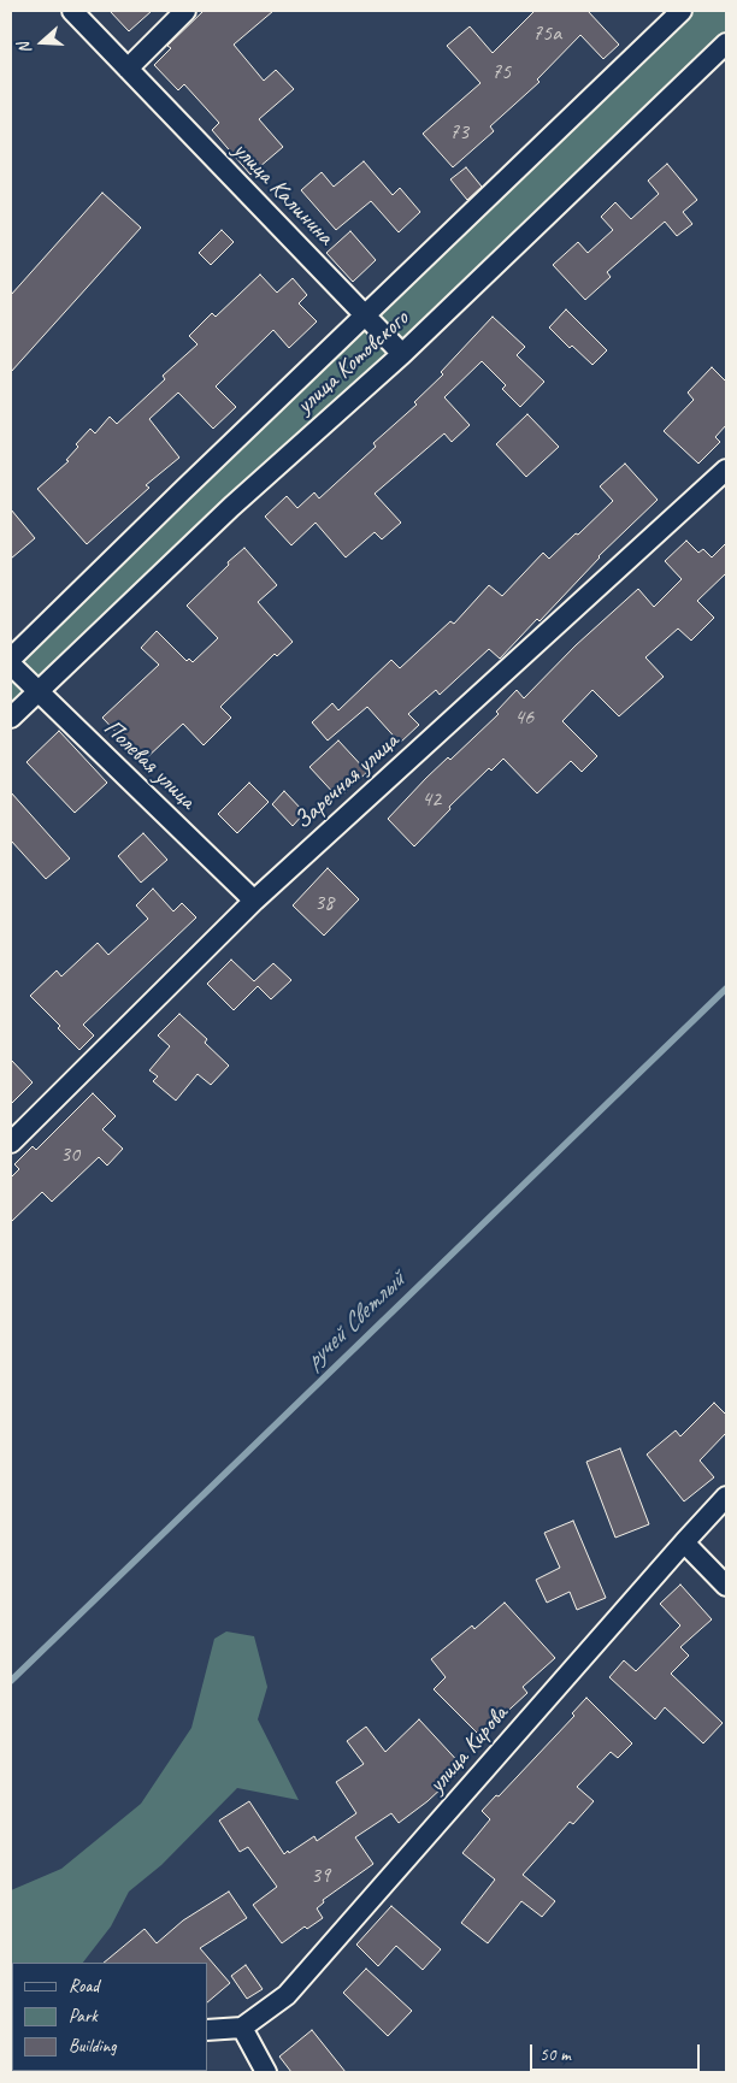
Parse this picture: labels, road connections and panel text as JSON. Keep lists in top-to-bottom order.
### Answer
{
  "streets": {
    "street": [
      "улица Калинина",
      "улица Котовского",
      "Полевая улица",
      "Заречная улица",
      "улица Кирова"
    ]
  },
  "crossings": [
    ["улица Калинина", "улица Котовского"],
    ["улица Котовского", "Полевая улица"],
    ["Полевая улица", "Заречная улица"]
  ],
  "water": ["ручей Светлый"],
  "house_numbers": [
    "75а",
    "75",
    "73",
    "46",
    "42",
    "38",
    "30",
    "39"
  ],
  "legend": ["Road", "Park", "Building"],
  "scale_bar": "50 m",
  "north": "left"
}
